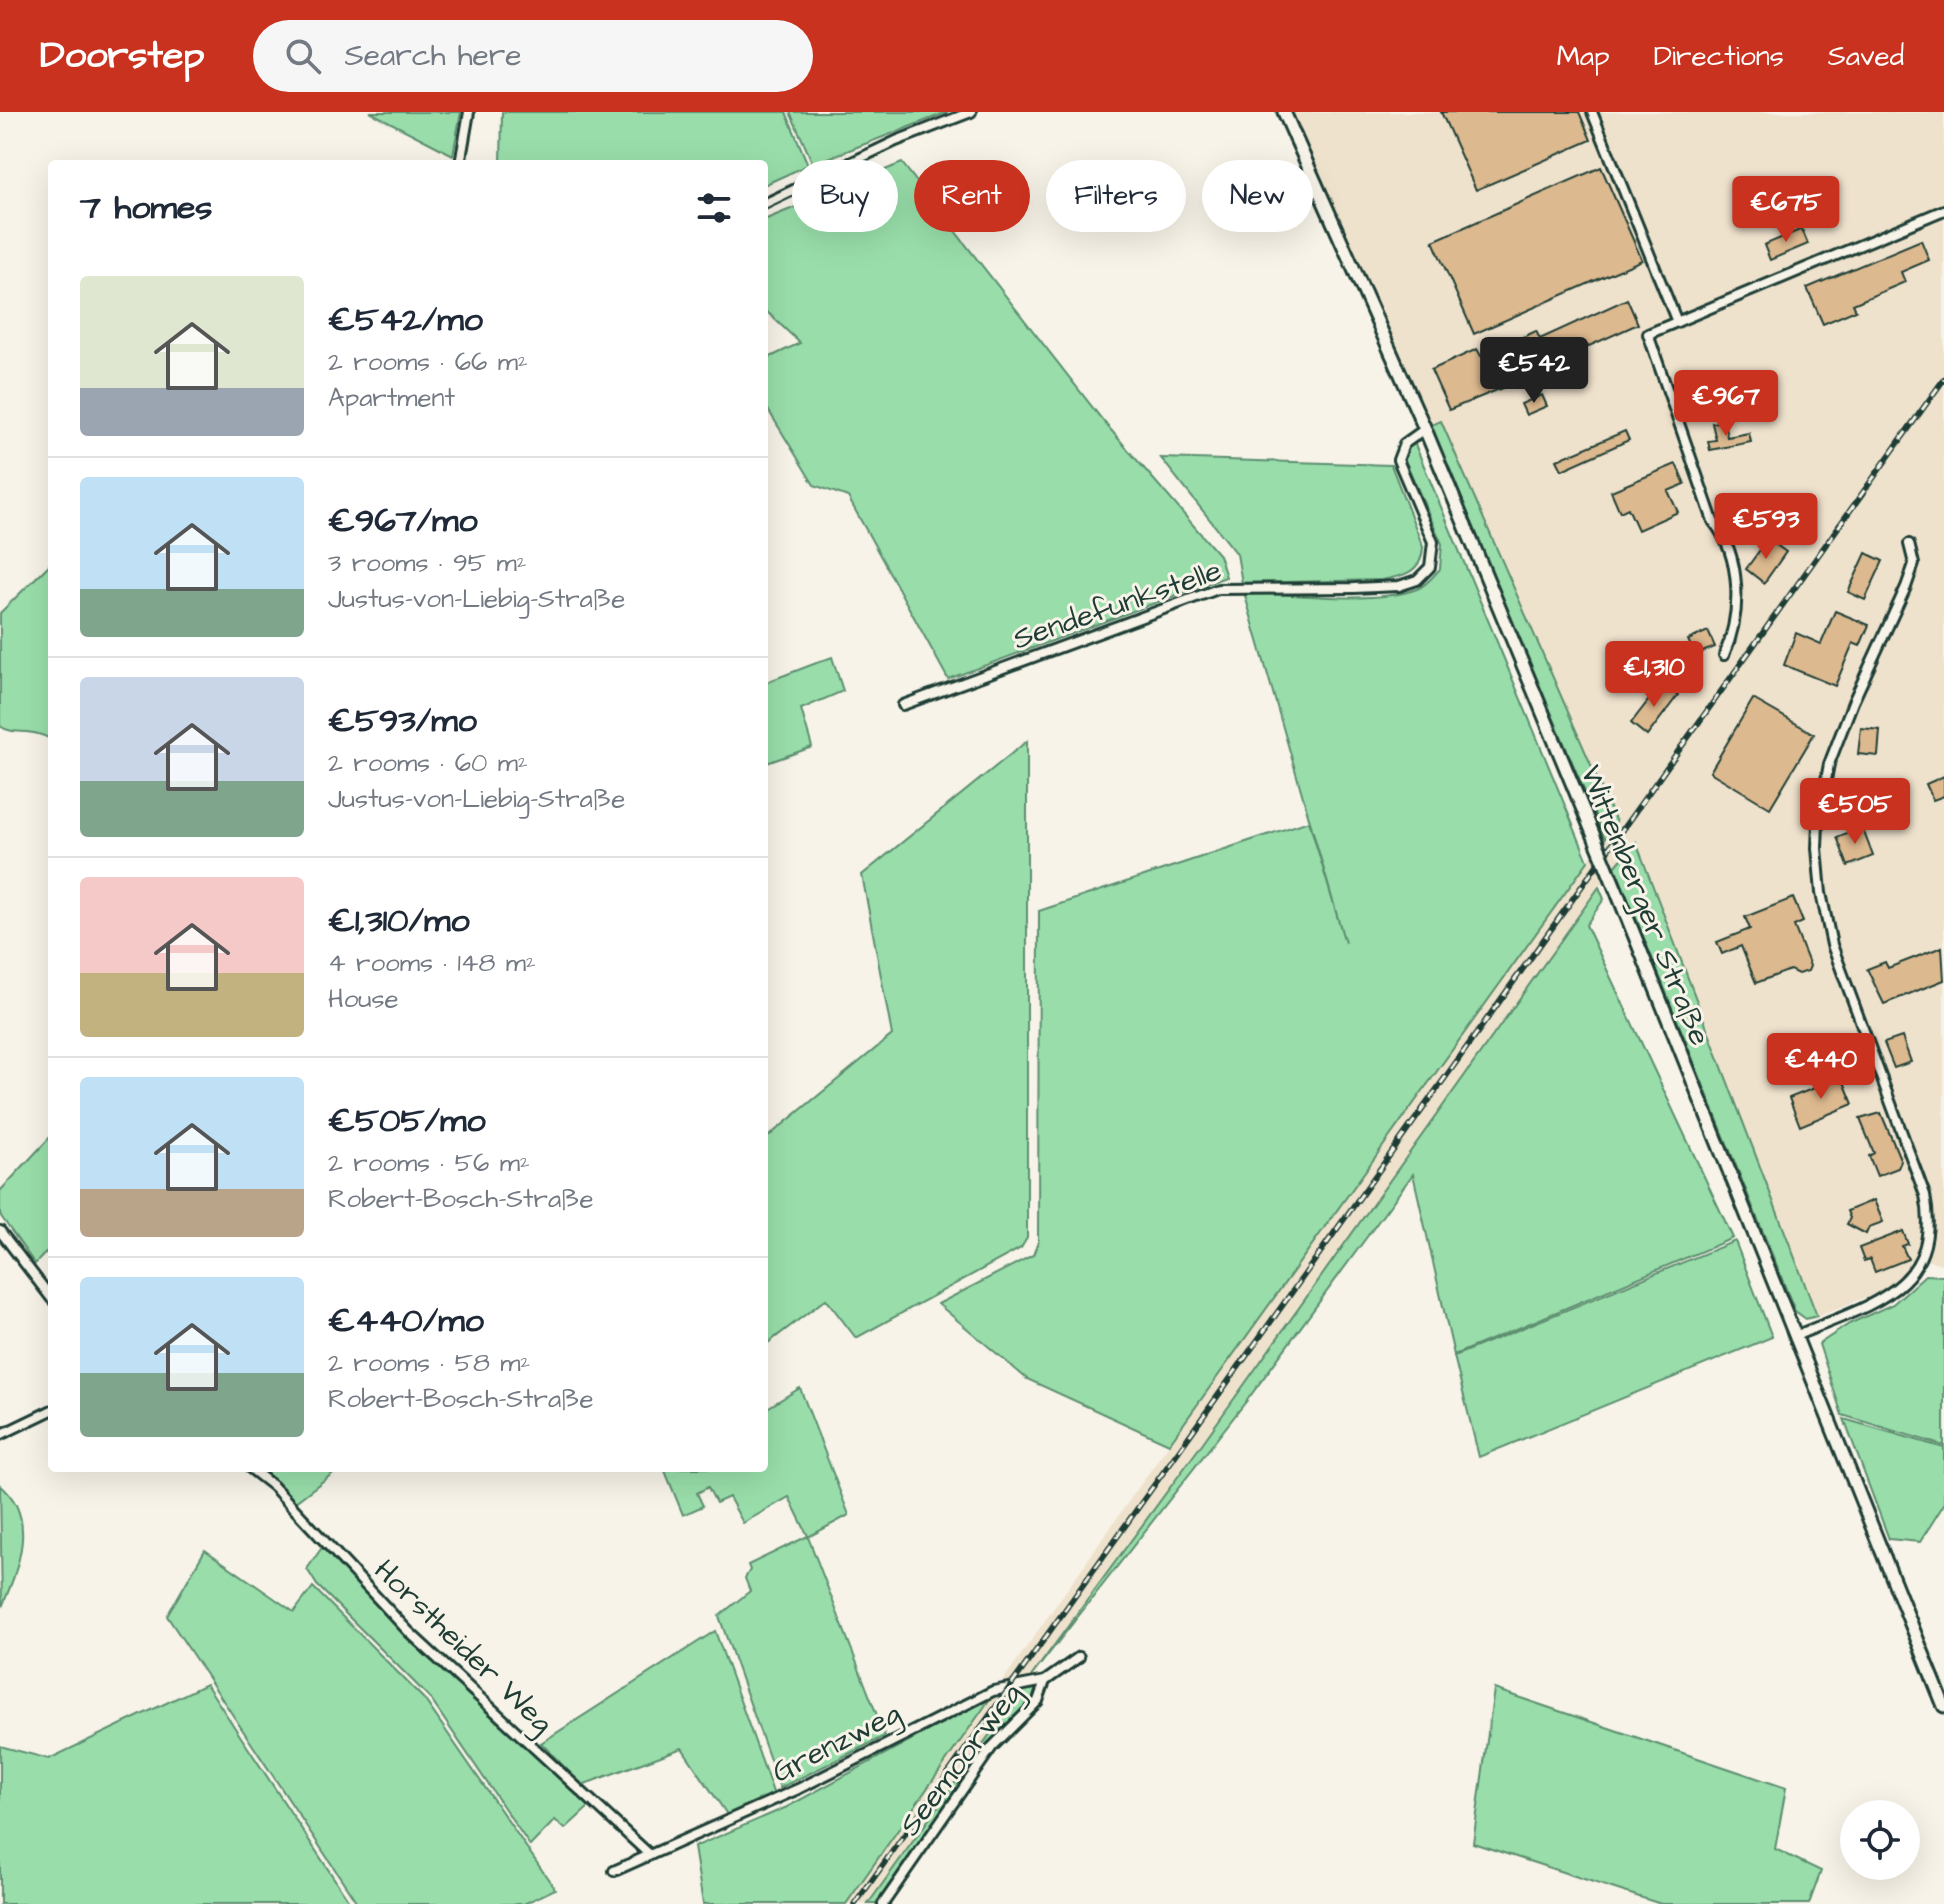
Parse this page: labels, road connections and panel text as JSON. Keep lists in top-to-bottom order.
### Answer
{
  "streets": {
    "main road": ["Wittenberger Straße"],
    "street": [
      "Sendefunkstelle",
      "Horstheider Weg",
      "Grenzweg",
      "Seemoorweg"
    ]
  },
  "crossings": [
    ["Sendefunkstelle", "Wittenberger Straße"],
    ["Horstheider Weg", "Grenzweg"],
    ["Grenzweg", "Seemoorweg"]
  ],
  "page": {
    "header": "Doorstep",
    "search": "Search here",
    "nav": ["Map", "Directions", "Saved"],
    "chip": [
      "Buy",
      "Rent",
      "Filters",
      "New"
    ],
    "heading": "7 homes",
    "price": [
      "€675",
      "€542",
      "€967",
      "€593",
      "€1,310",
      "€505",
      "€440"
    ],
    "list": [
      {
        "name": "€542/mo",
        "note": "2 rooms · 66 m² · Apartment"
      },
      {
        "name": "€967/mo",
        "note": "3 rooms · 95 m² · Justus-von-Liebig-Straße"
      },
      {
        "name": "€593/mo",
        "note": "2 rooms · 60 m² · Justus-von-Liebig-Straße"
      },
      {
        "name": "€1,310/mo",
        "note": "4 rooms · 148 m² · House"
      },
      {
        "name": "€505/mo",
        "note": "2 rooms · 56 m² · Robert-Bosch-Straße"
      },
      {
        "name": "€440/mo",
        "note": "2 rooms · 58 m² · Robert-Bosch-Straße"
      }
    ]
  }
}
